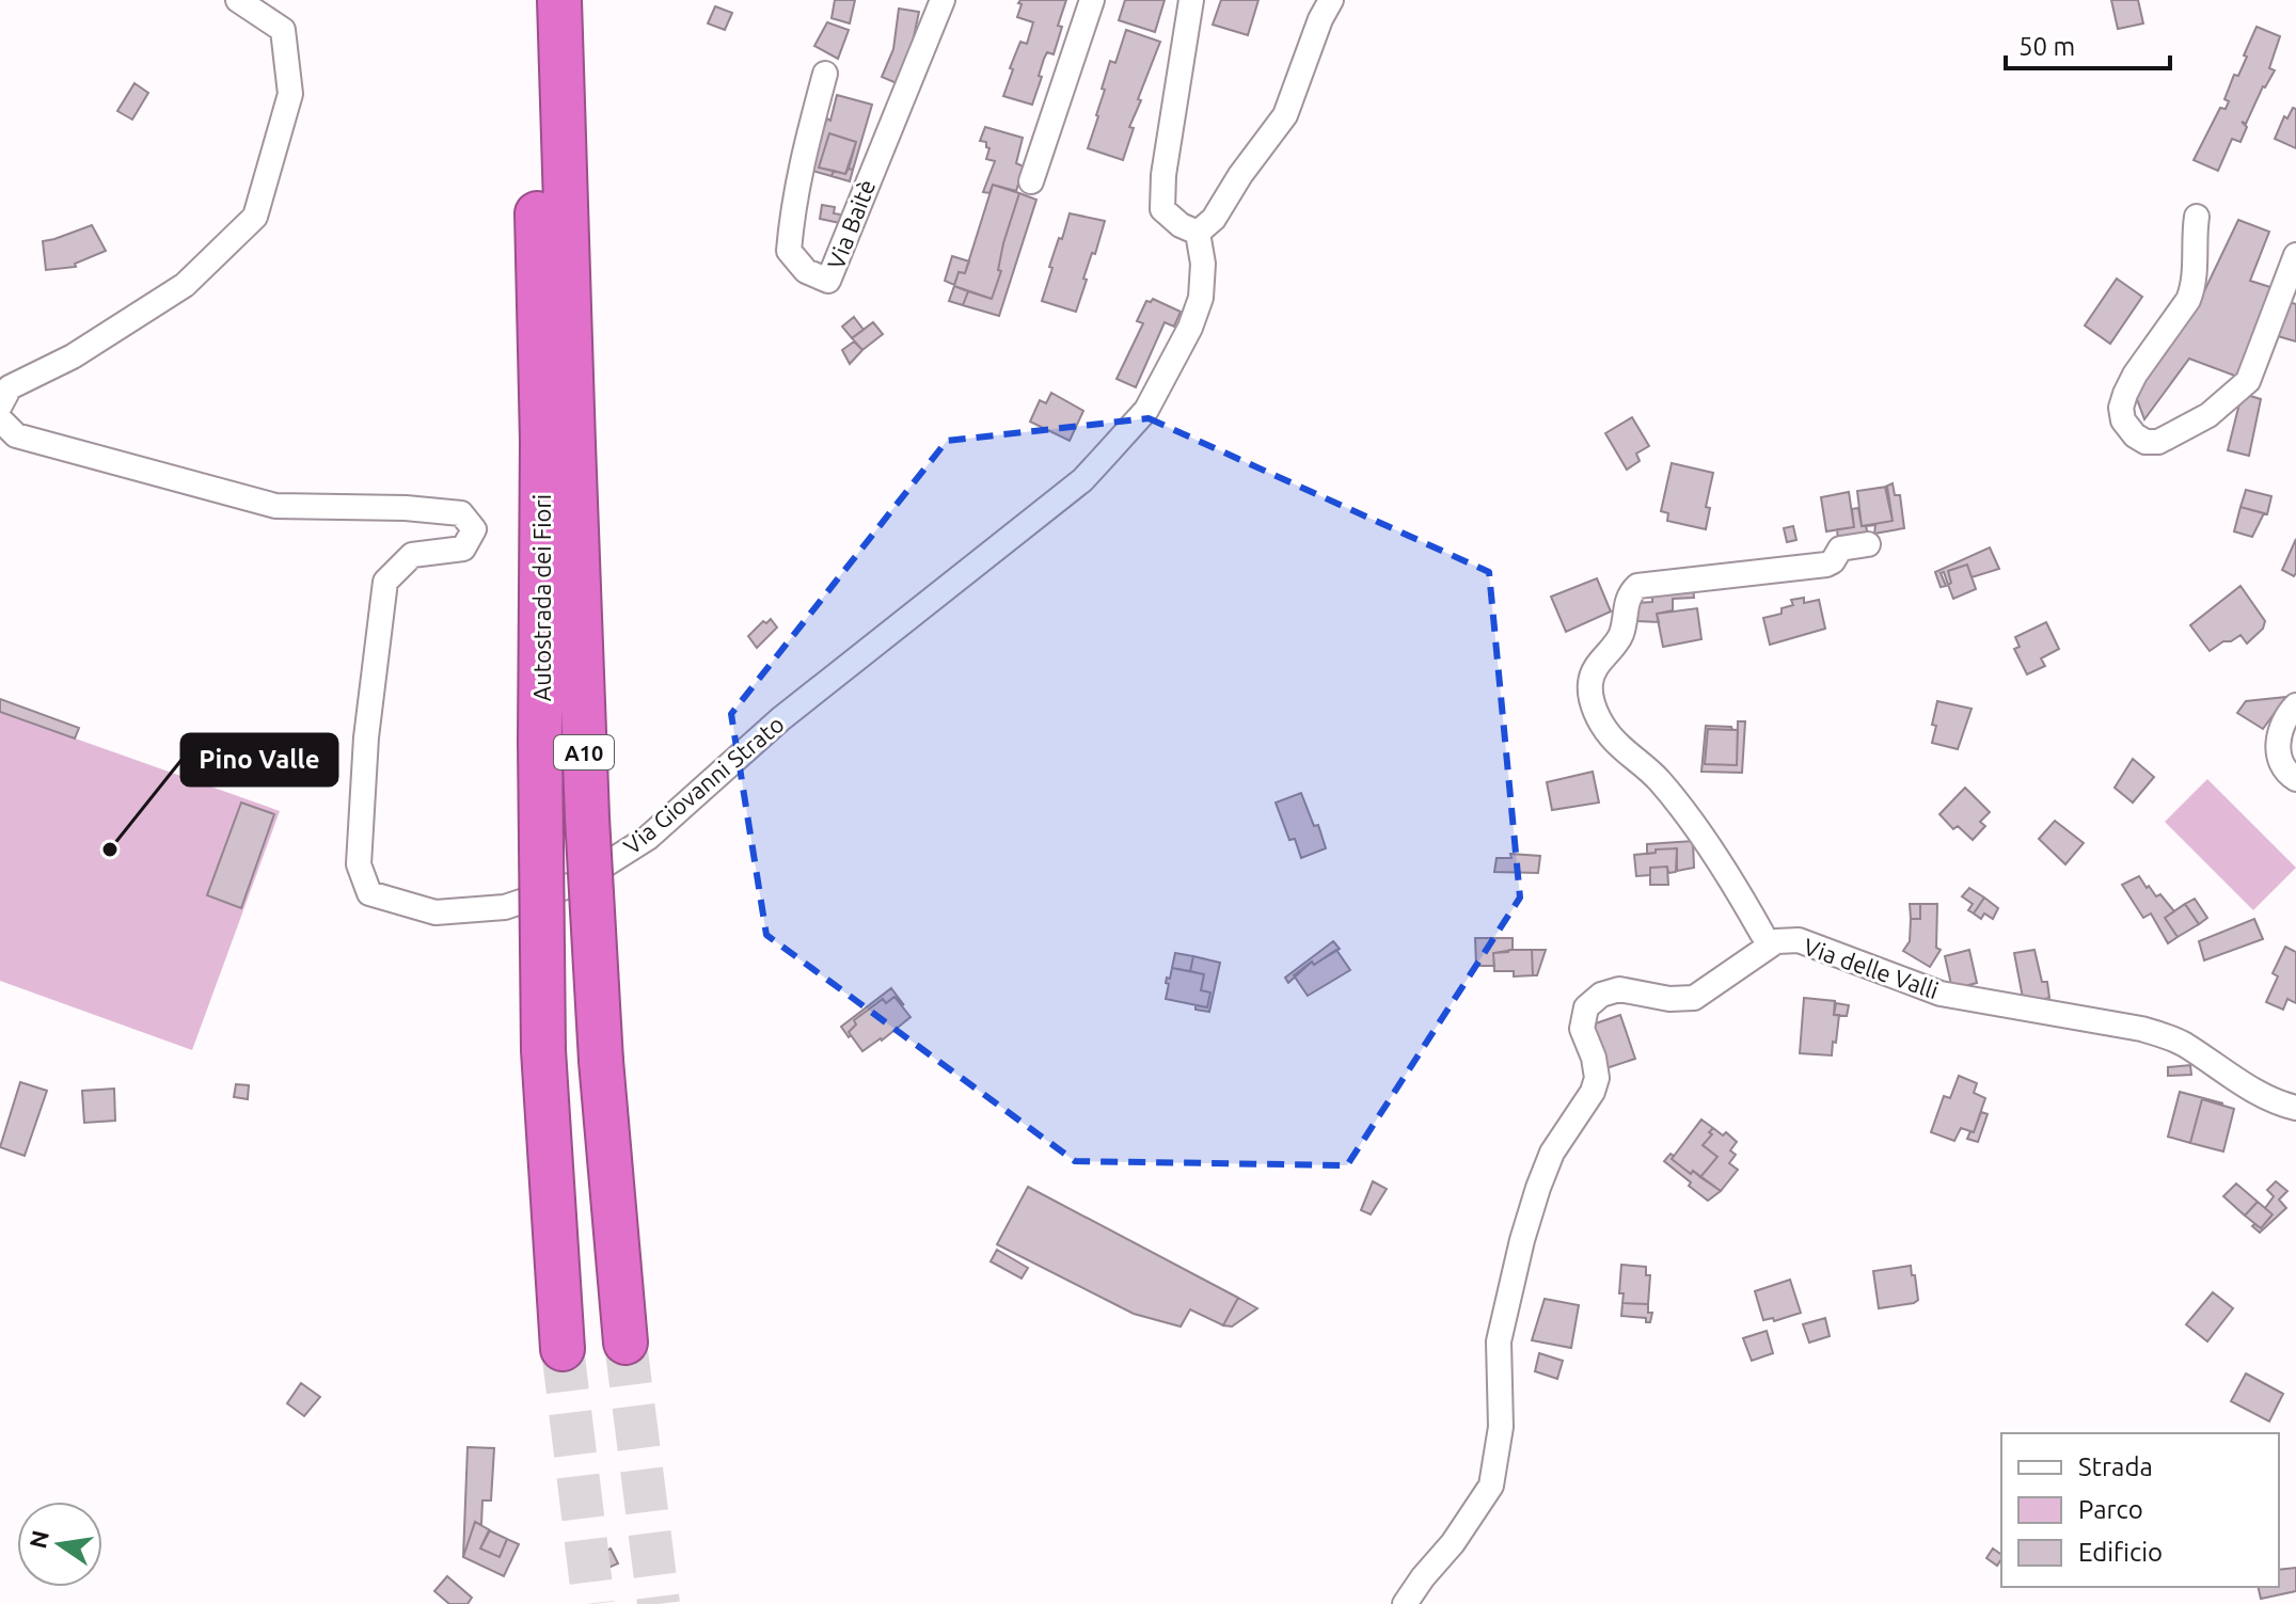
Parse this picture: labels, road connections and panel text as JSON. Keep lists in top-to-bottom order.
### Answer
{
  "streets": {
    "highway": ["Autostrada dei Fiori", "A10"],
    "street": ["Via Baitè", "Via Giovanni Strato", "Via delle Valli"]
  },
  "places": ["Pino Valle"],
  "legend": ["Strada", "Parco", "Edificio"],
  "scale_bar": "50 m",
  "north": "left"
}
